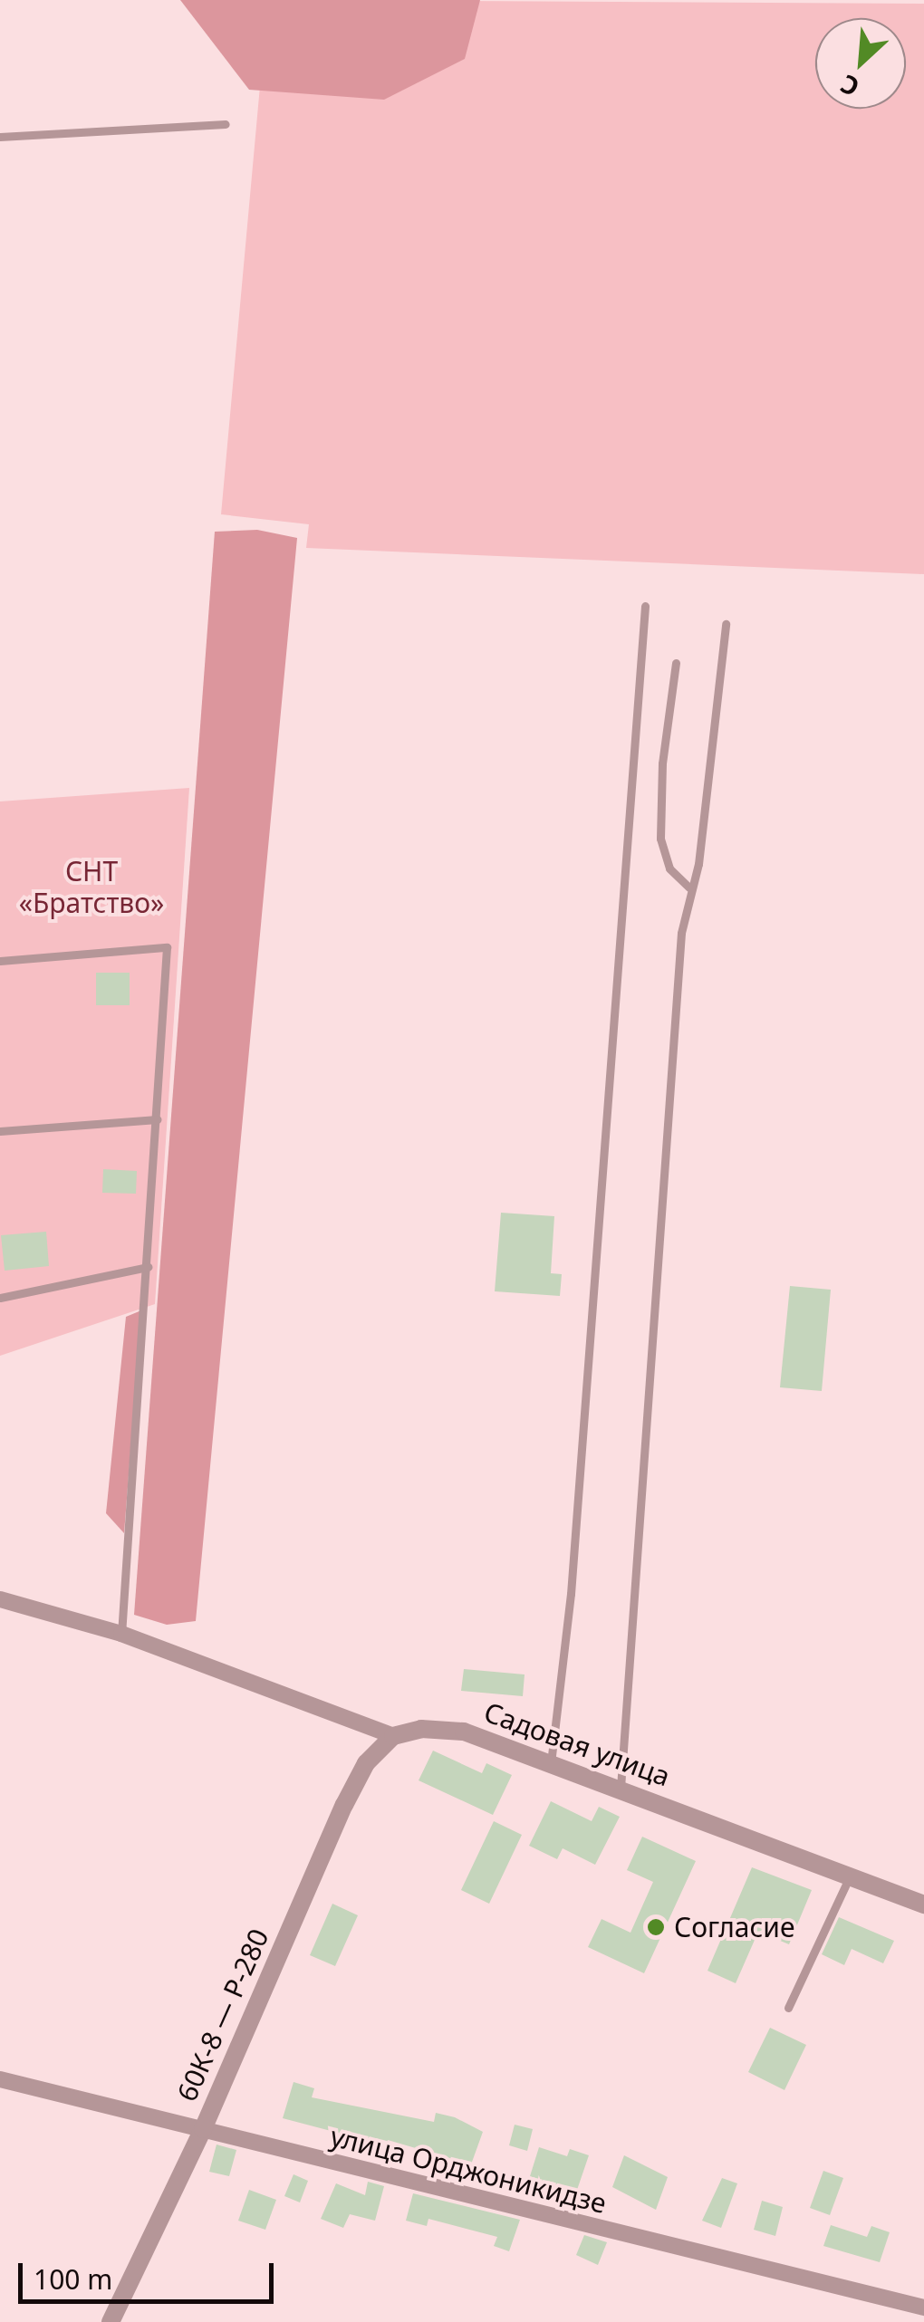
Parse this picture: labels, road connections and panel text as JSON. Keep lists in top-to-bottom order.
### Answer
{
  "streets": {
    "street": ["Садовая улица", "60К-8 — Р-280", "улица Орджоникидзе"]
  },
  "crossings": [
    ["Садовая улица", "60К-8 — Р-280"],
    ["60К-8 — Р-280", "улица Орджоникидзе"]
  ],
  "parks": ["СНТ «Братство»"],
  "places": ["Согласие"],
  "scale_bar": "100 m",
  "north": "bottom left"
}
